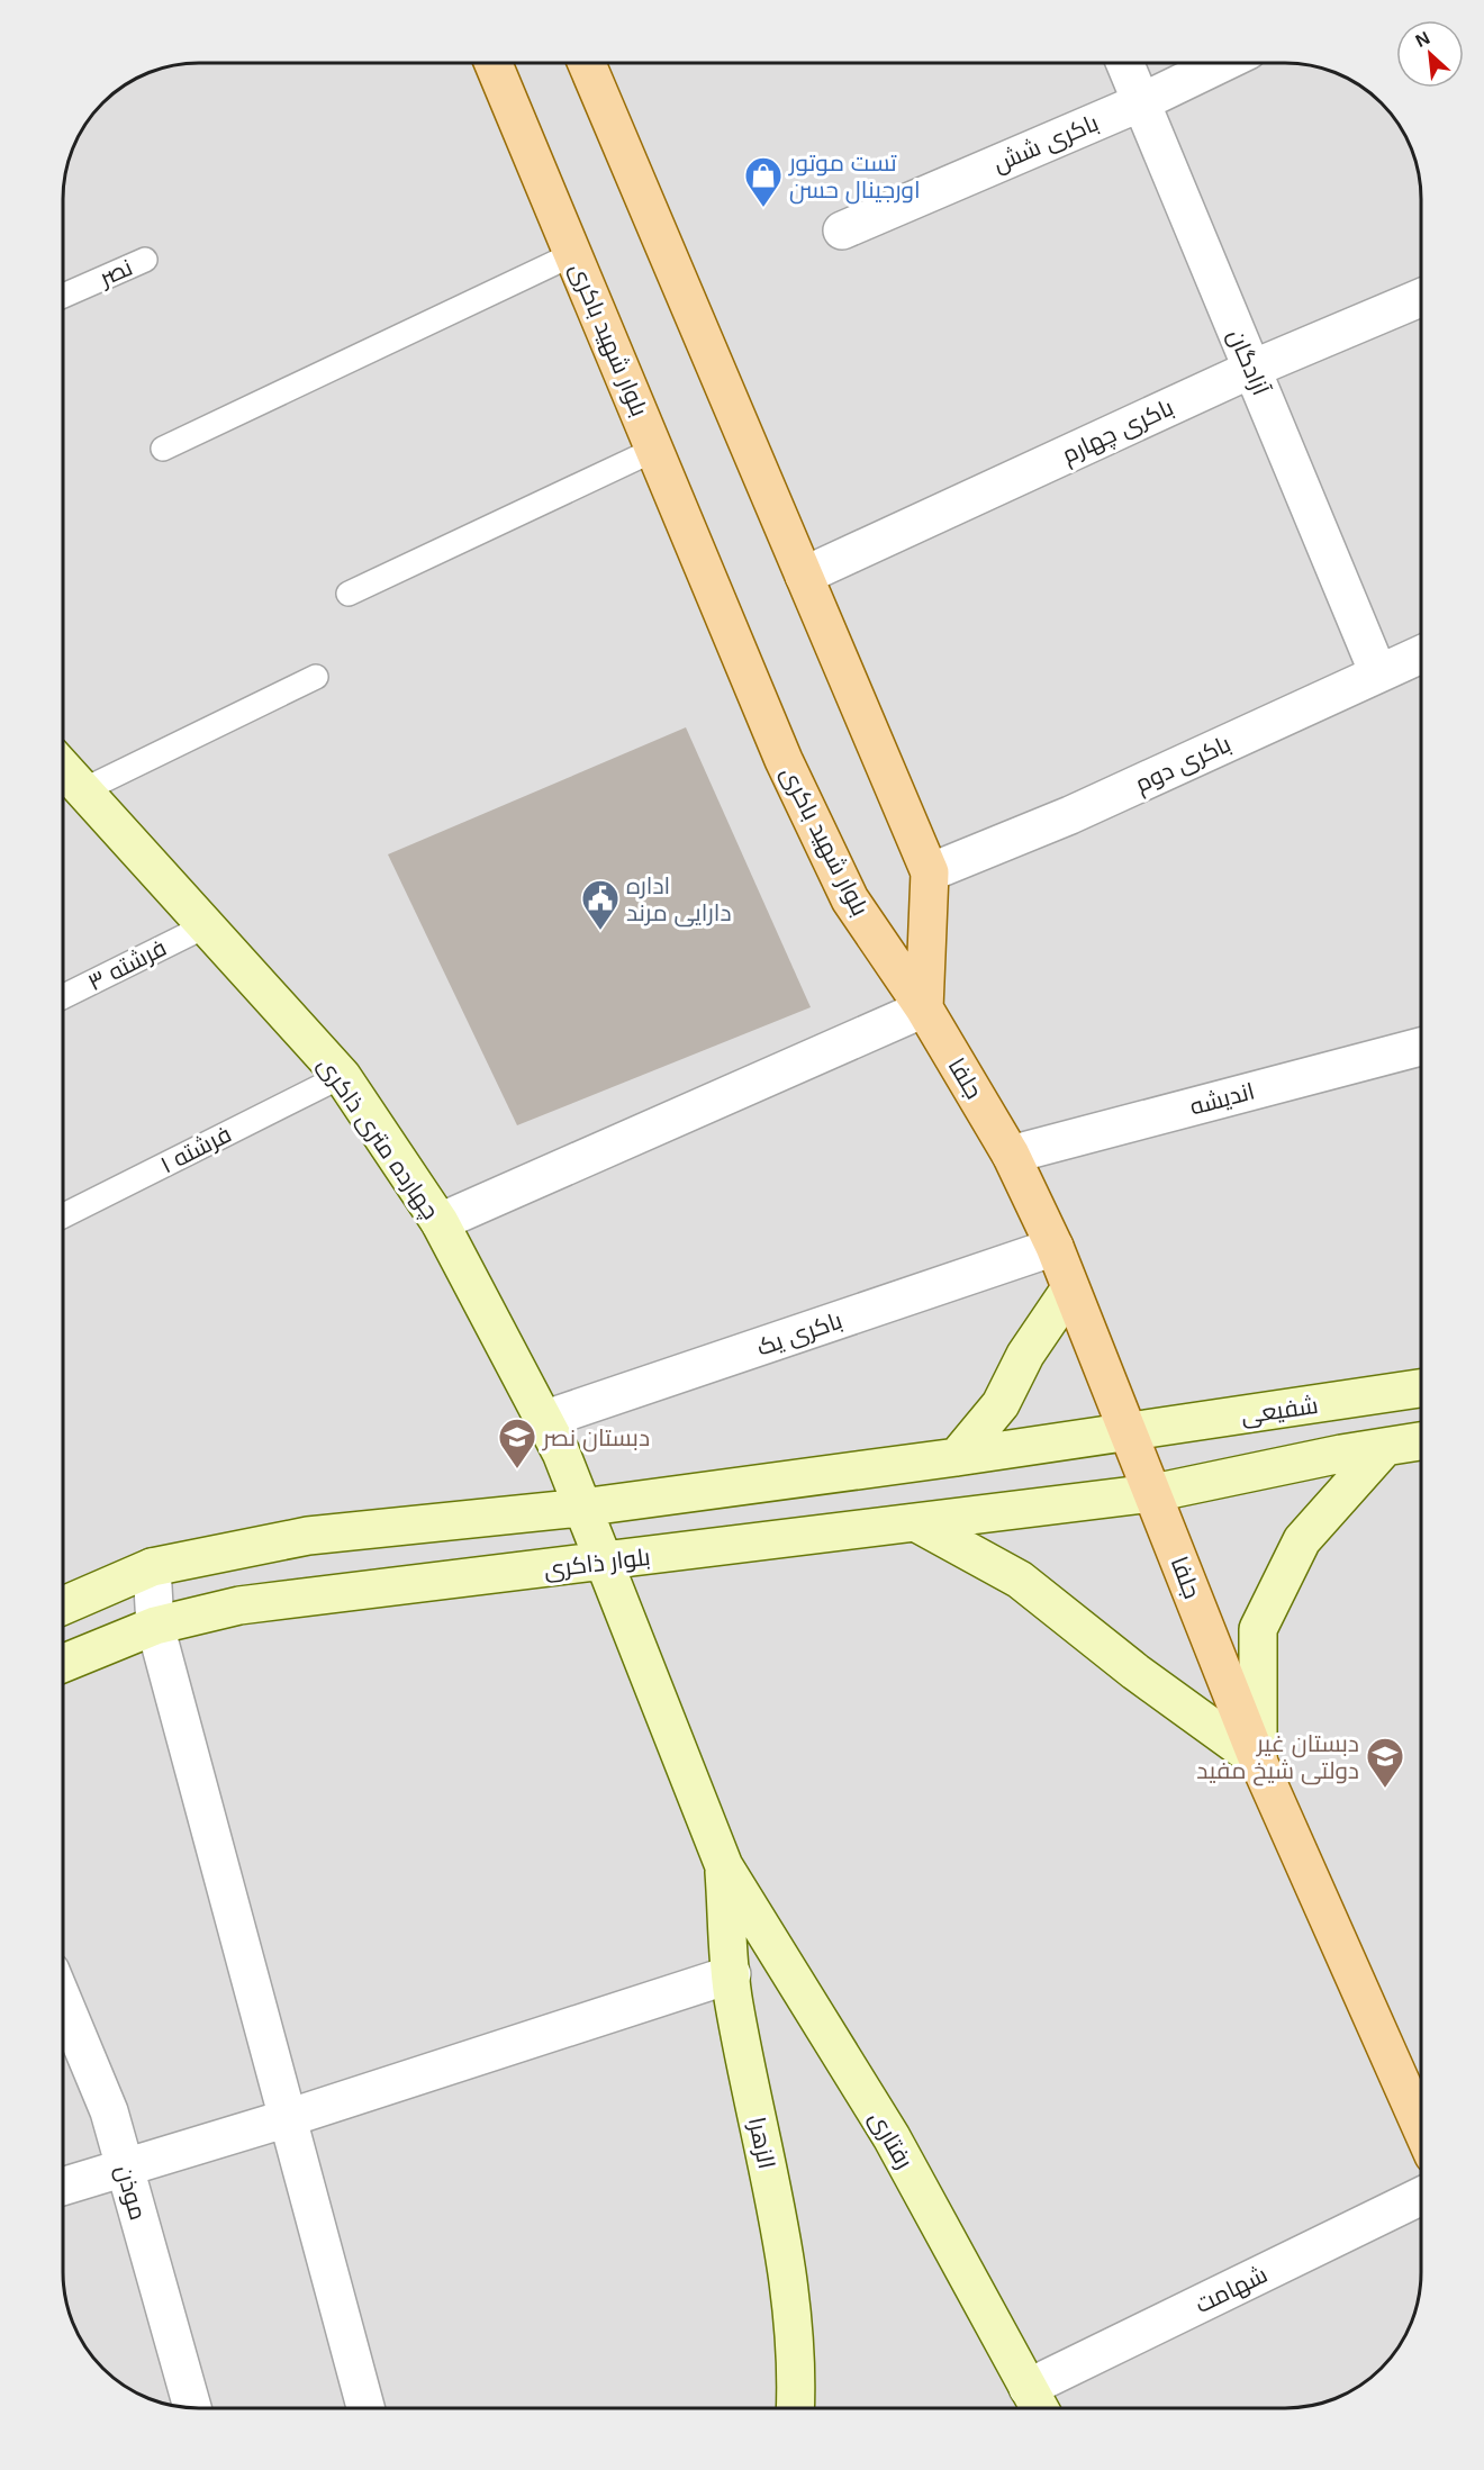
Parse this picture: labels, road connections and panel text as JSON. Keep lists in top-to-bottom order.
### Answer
{
  "streets": {
    "main road": ["بلوار شهید باکری", "جلفا"],
    "street": [
      "باکری شش",
      "آزادگان",
      "باکری چهارم",
      "باکری دوم",
      "اندیشه",
      "چهارده متری ذاکری",
      "باکری یک",
      "شفیعی",
      "بلوار ذاکری",
      "رفتاری",
      "الزهرا",
      "موذن",
      "شهامت"
    ],
    "lane": ["نصر", "فرشته ۳", "فرشته ۱"]
  },
  "crossings": [
    ["باکری شش", "آزادگان"],
    ["بلوار شهید باکری", "جلفا"],
    ["آزادگان", "باکری چهارم"],
    ["آزادگان", "باکری دوم"],
    ["فرشته ۳", "چهارده متری ذاکری"],
    ["جلفا", "اندیشه"],
    ["جلفا", "باکری یک"],
    ["جلفا", "شفیعی"],
    ["جلفا", "بلوار ذاکری"],
    ["چهارده متری ذاکری", "فرشته ۱"],
    ["چهارده متری ذاکری", "باکری یک"],
    ["چهارده متری ذاکری", "بلوار ذاکری"],
    ["چهارده متری ذاکری", "رفتاری"],
    ["چهارده متری ذاکری", "الزهرا"],
    ["رفتاری", "الزهرا"],
    ["رفتاری", "شهامت"]
  ],
  "places": {
    "shop": ["تست موتور اورجینال حسن"],
    "public building": ["اداره دارایی مرند"],
    "school or university": ["دبستان نصر", "دبستان غیر دولتی شیخ مفید"]
  },
  "north": "top left"
}
